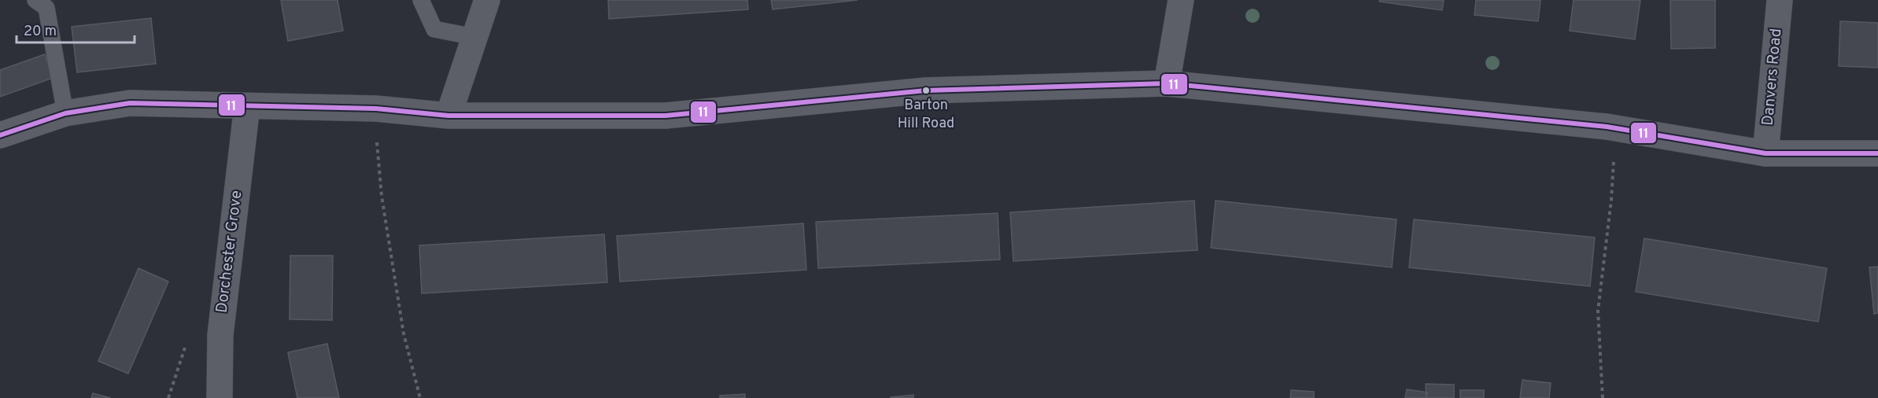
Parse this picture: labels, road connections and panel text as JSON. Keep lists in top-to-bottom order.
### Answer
{
  "streets": {
    "street": ["Danvers Road", "Dorchester Grove"]
  },
  "places": ["Barton Hill Road"],
  "lines": ["transit line 11"],
  "scale_bar": "20 m"
}
